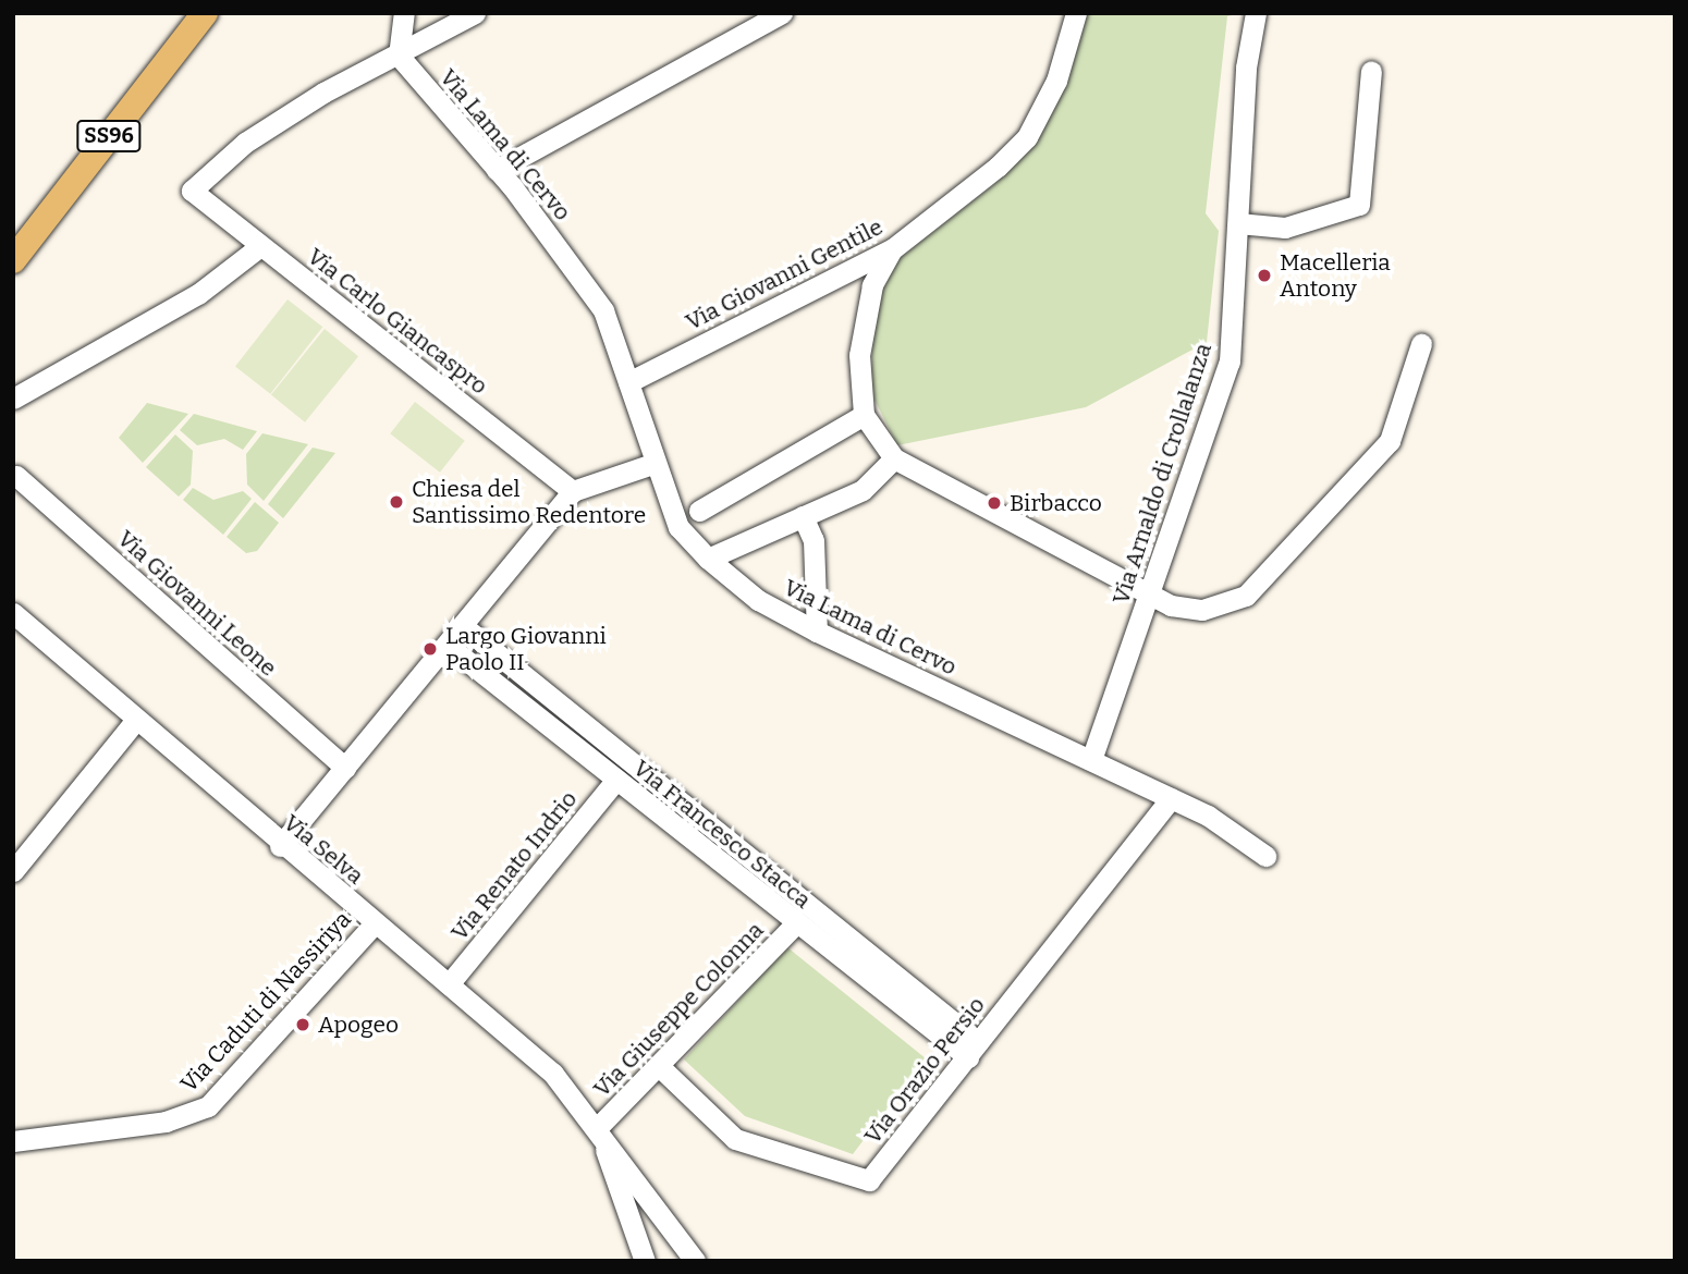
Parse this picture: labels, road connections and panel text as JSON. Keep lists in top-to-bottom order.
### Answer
{
  "streets": {
    "main road": ["SS96"],
    "street": [
      "Via Lama di Cervo",
      "Via Giovanni Gentile",
      "Via Carlo Giancaspro",
      "Via Arnaldo di Crollalanza",
      "Via Giovanni Leone",
      "Via Francesco Stacca",
      "Via Selva",
      "Via Renato Indrio",
      "Via Caduti di Nassiriya",
      "Via Giuseppe Colonna",
      "Via Orazio Persio"
    ]
  },
  "crossings": [
    ["Via Lama di Cervo", "Via Giovanni Gentile"],
    ["Via Lama di Cervo", "Via Carlo Giancaspro"],
    ["Via Lama di Cervo", "Via Arnaldo di Crollalanza"],
    ["Via Lama di Cervo", "Via Orazio Persio"],
    ["Via Francesco Stacca", "Via Renato Indrio"],
    ["Via Francesco Stacca", "Via Giuseppe Colonna"],
    ["Via Francesco Stacca", "Via Orazio Persio"],
    ["Via Selva", "Via Renato Indrio"],
    ["Via Selva", "Via Caduti di Nassiriya"],
    ["Via Selva", "Via Giuseppe Colonna"],
    ["Via Giuseppe Colonna", "Via Orazio Persio"]
  ],
  "places": [
    "Macelleria Antony",
    "Chiesa del Santissimo Redentore",
    "Birbacco",
    "Largo Giovanni Paolo II",
    "Apogeo"
  ]
}
